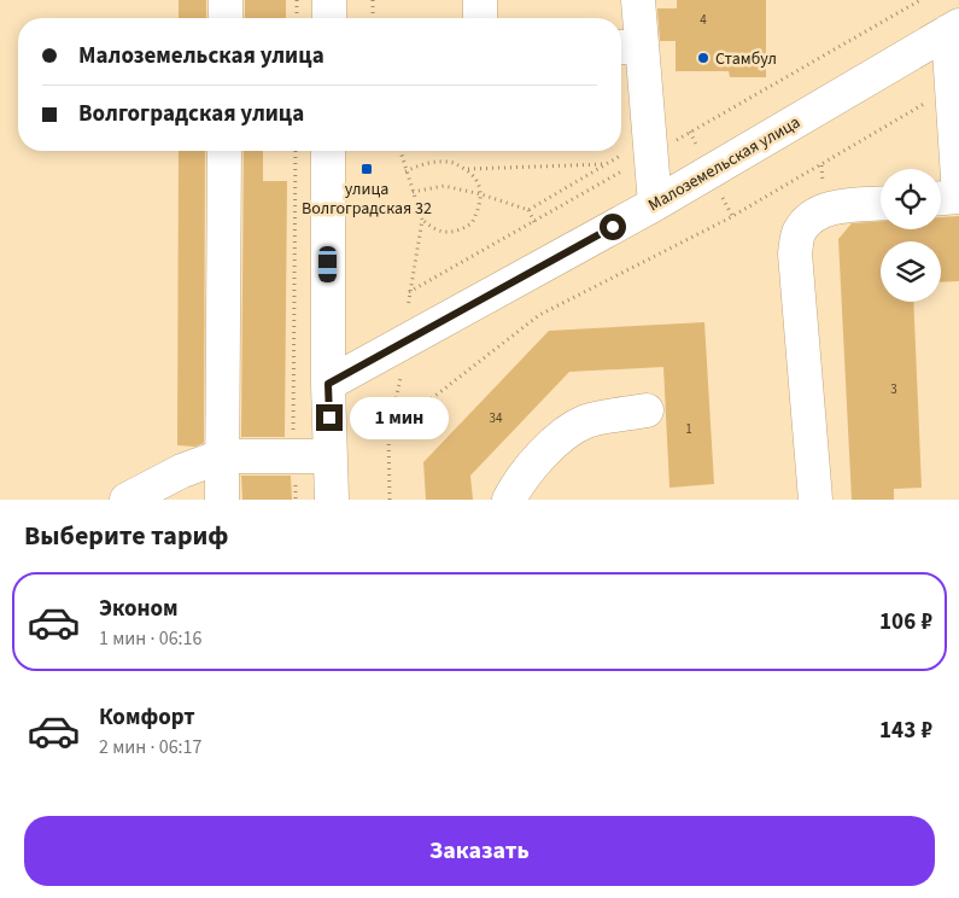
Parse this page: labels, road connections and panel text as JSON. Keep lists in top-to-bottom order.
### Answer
{
  "streets": {
    "street": ["Малоземельская улица"]
  },
  "places": {
    "other": ["Стамбул"],
    "transit": ["улица Волгоградская 32"]
  },
  "house_numbers": [
    "4",
    "3",
    "34",
    "1"
  ],
  "page": {
    "banner": ["Малоземельская улица", "Волгоградская улица"],
    "bubble": "1 мин",
    "heading": "Выберите тариф",
    "list": [
      {
        "name": "Эконом",
        "note": "1 мин · 06:16",
        "value": "106 ₽"
      },
      {
        "name": "Комфорт",
        "note": "2 мин · 06:17",
        "value": "143 ₽"
      }
    ],
    "buttons": "Заказать"
  }
}
